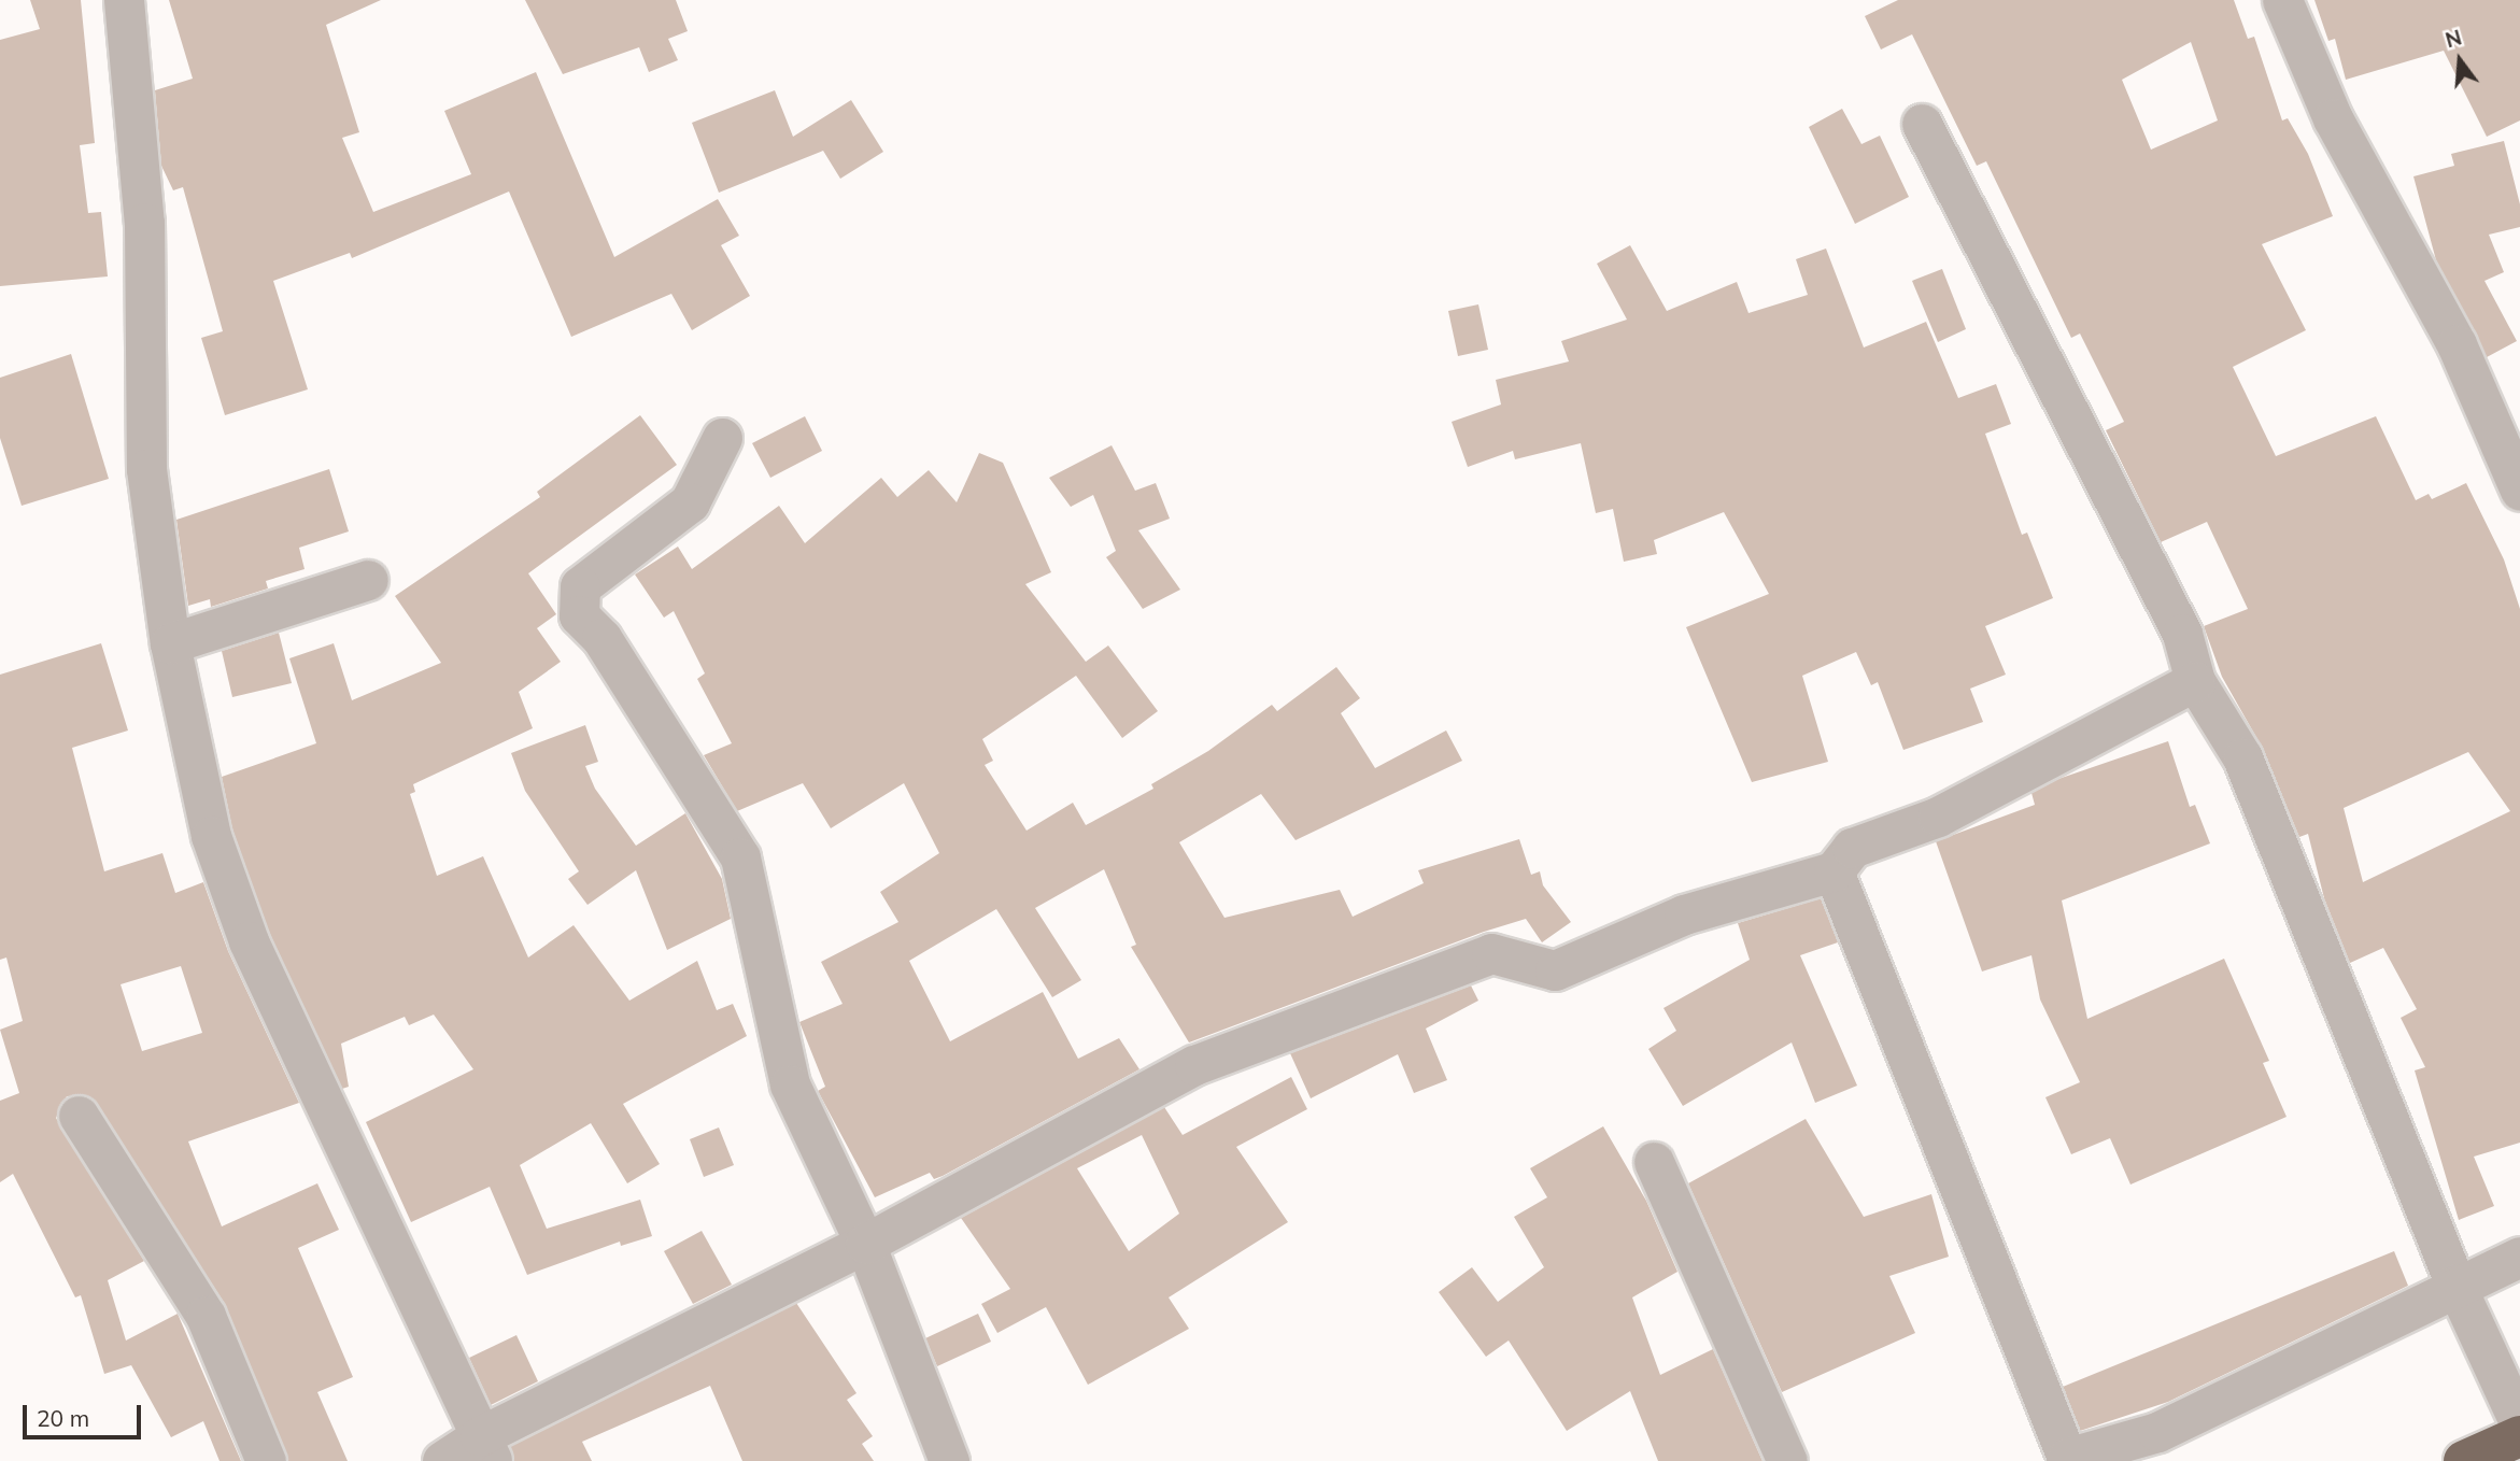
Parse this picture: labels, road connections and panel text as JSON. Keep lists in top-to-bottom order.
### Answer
{
  "scale_bar": "20 m",
  "north": "top"
}
